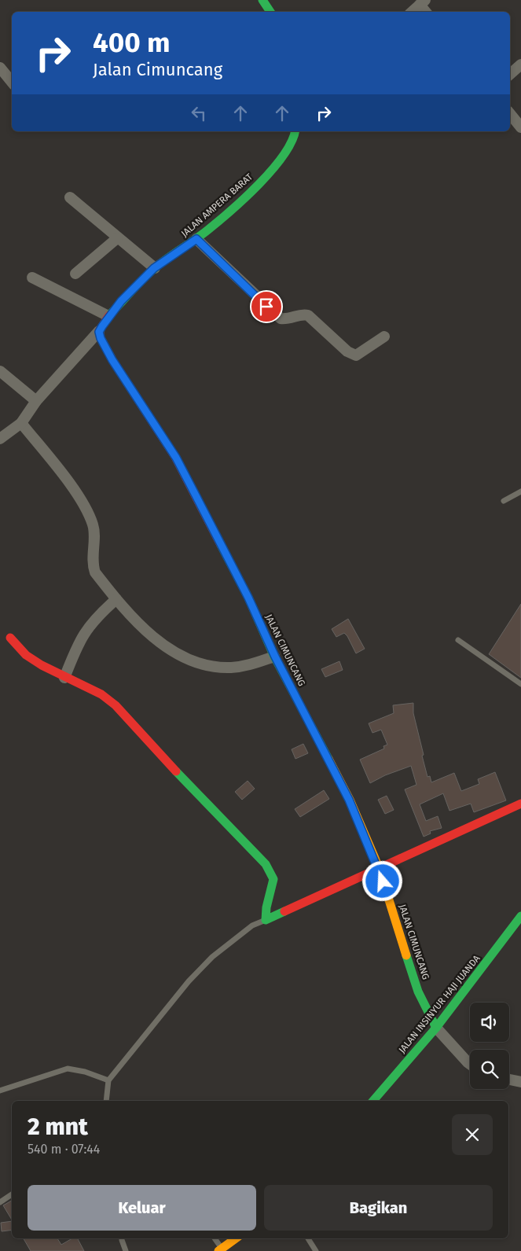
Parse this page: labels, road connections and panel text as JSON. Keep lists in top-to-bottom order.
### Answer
{
  "streets": {
    "street": ["JALAN AMPERA BARAT", "JALAN CIMUNCANG", "JALAN INSINYUR HAJI JUANDA"]
  },
  "crossings": [
    ["JALAN CIMUNCANG", "JALAN INSINYUR HAJI JUANDA"]
  ],
  "page": {
    "turn": ["400 m", "Jalan Cimuncang"],
    "heading": ["2 mnt", "540 m · 07:44"],
    "buttons": ["Keluar", "Bagikan"]
  }
}
